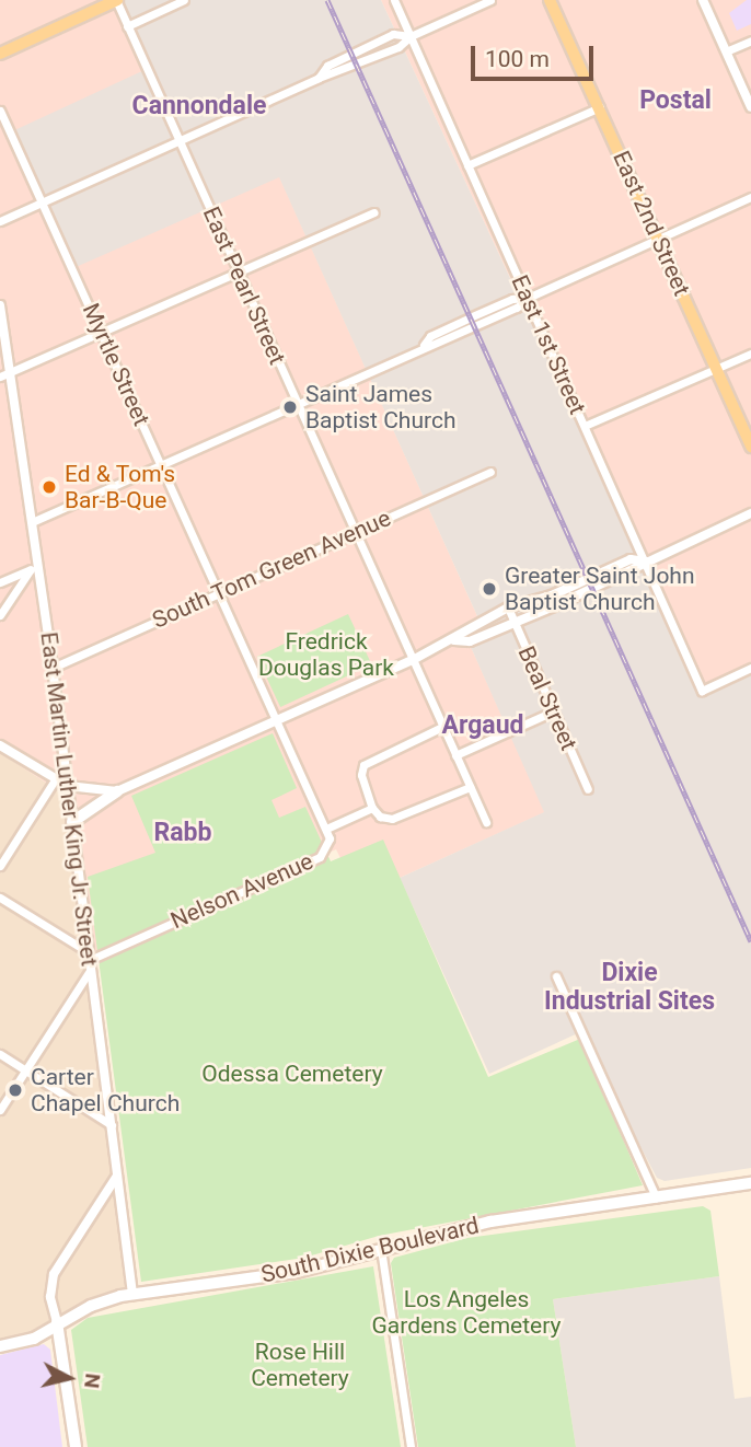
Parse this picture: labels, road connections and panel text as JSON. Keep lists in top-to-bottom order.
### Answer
{
  "streets": {
    "main road": ["East 2nd Street", "South Dixie Boulevard"],
    "street": [
      "East Pearl Street",
      "East 1st Street",
      "Myrtle Street",
      "South Tom Green Avenue",
      "Beal Street",
      "East Martin Luther King Jr. Street",
      "Nelson Avenue"
    ]
  },
  "crossings": [
    ["East Pearl Street", "South Tom Green Avenue"],
    ["Myrtle Street", "South Tom Green Avenue"],
    ["Myrtle Street", "Nelson Avenue"],
    ["South Tom Green Avenue", "East Martin Luther King Jr. Street"],
    ["East Martin Luther King Jr. Street", "Nelson Avenue"],
    ["East Martin Luther King Jr. Street", "South Dixie Boulevard"]
  ],
  "districts": [
    "Postal",
    "Cannondale",
    "Argaud",
    "Rabb",
    "Dixie Industrial Sites"
  ],
  "parks": [
    "Fredrick Douglas Park",
    "Odessa Cemetery",
    "Los Angeles Gardens Cemetery",
    "Rose Hill Cemetery"
  ],
  "places": [
    "Saint James Baptist Church",
    "Ed & Tom's Bar-B-Que",
    "Greater Saint John Baptist Church",
    "Carter Chapel Church"
  ],
  "scale_bar": "100 m",
  "north": "right"
}
